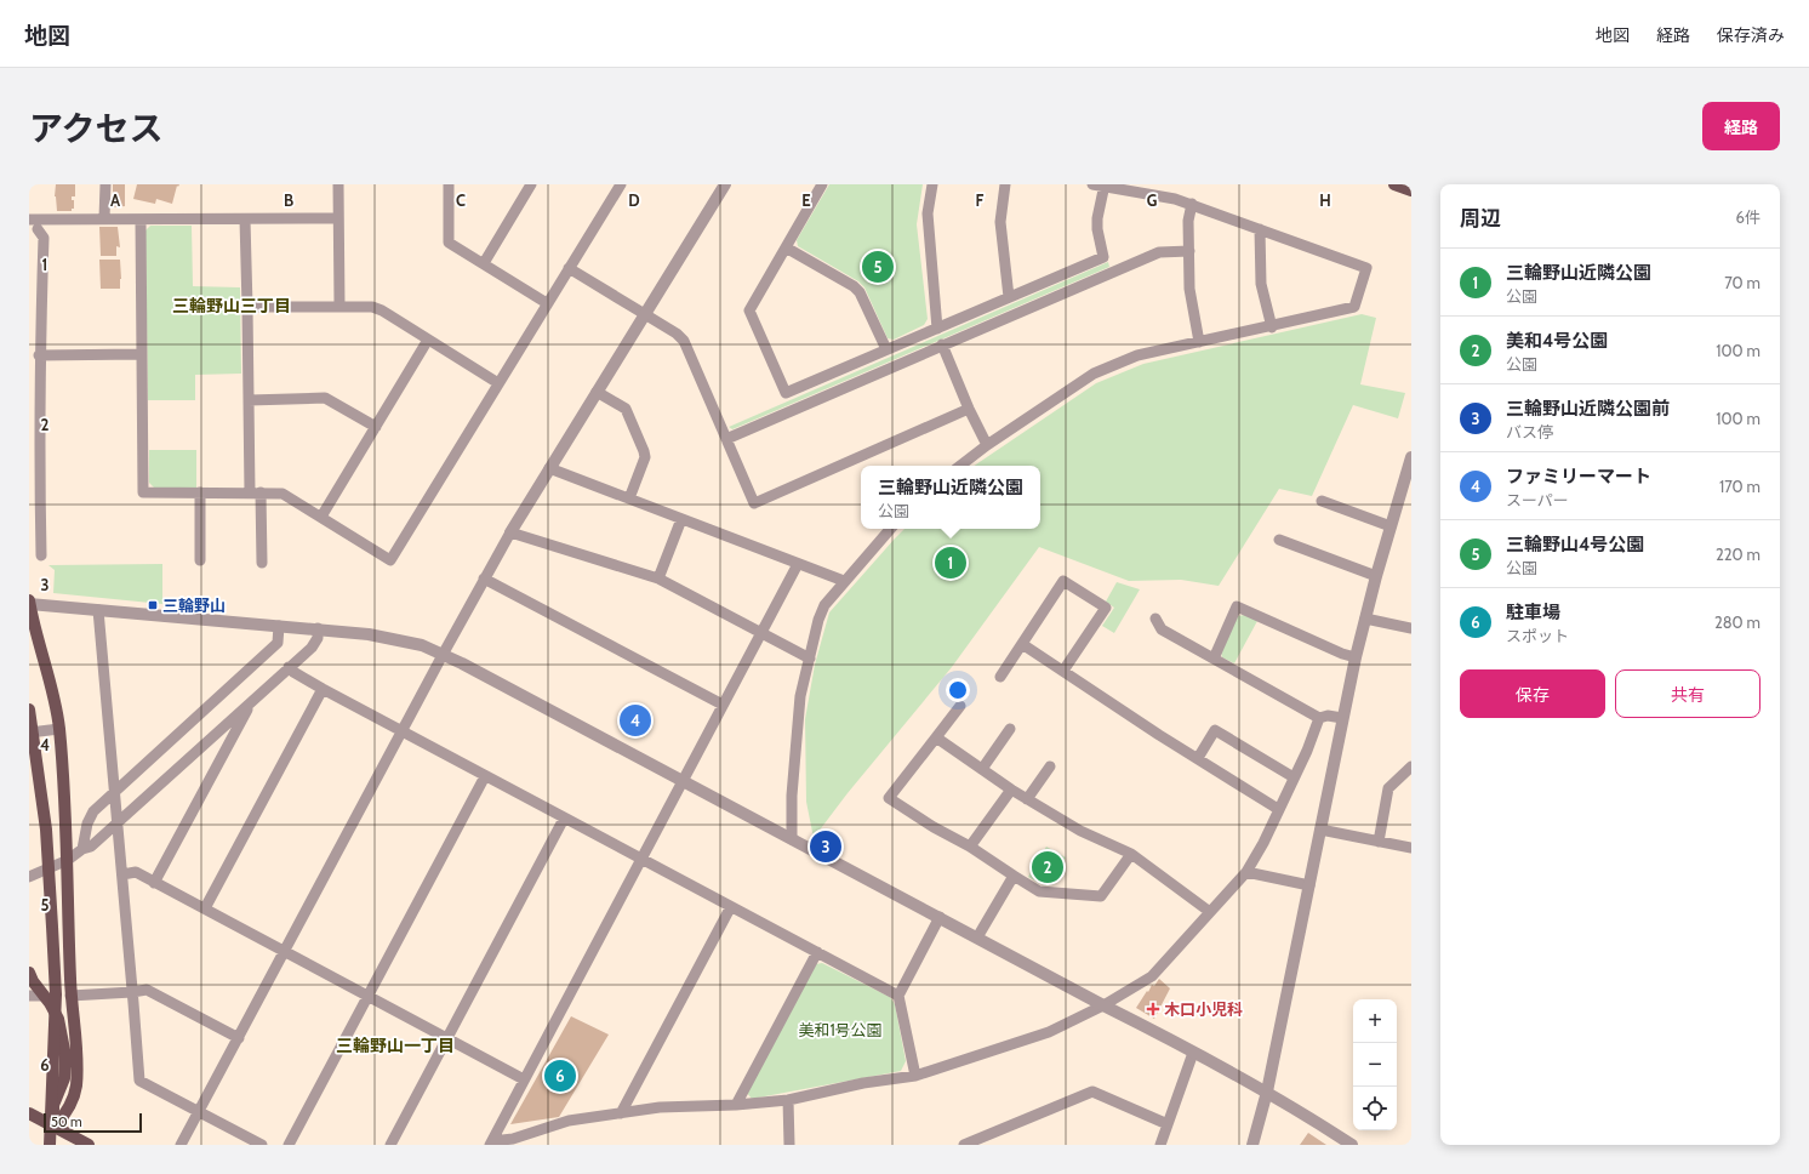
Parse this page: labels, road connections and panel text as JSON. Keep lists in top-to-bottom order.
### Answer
{
  "districts": ["三輪野山三丁目", "三輪野山一丁目"],
  "parks": ["美和1号公園"],
  "places": {
    "transit": ["三輪野山"],
    "health": ["木口小児科"]
  },
  "scale_bar": "50 m",
  "page": {
    "header": "地図",
    "nav": ["地図", "経路", "保存済み"],
    "title": "アクセス",
    "buttons": [
      "経路",
      ["保存", "共有"]
    ],
    "heading": ["周辺", "6件"],
    "list": [
      {
        "mark": "1",
        "name": "三輪野山近隣公園",
        "note": "公園",
        "value": "70 m"
      },
      {
        "mark": "2",
        "name": "美和4号公園",
        "note": "公園",
        "value": "100 m"
      },
      {
        "mark": "3",
        "name": "三輪野山近隣公園前",
        "note": "バス停",
        "value": "100 m"
      },
      {
        "mark": "4",
        "name": "ファミリーマート",
        "note": "スーパー",
        "value": "170 m"
      },
      {
        "mark": "5",
        "name": "三輪野山4号公園",
        "note": "公園",
        "value": "220 m"
      },
      {
        "mark": "6",
        "name": "駐車場",
        "note": "スポット",
        "value": "280 m"
      }
    ],
    "pins": [
      "5",
      "1",
      "4",
      "3",
      "2",
      "6"
    ],
    "popup": ["三輪野山近隣公園", "公園"],
    "map_buttons": ["+", "−"],
    "scale": "50 m"
  },
  "grid": {
    "columns": [
      "A",
      "B",
      "C",
      "D",
      "E",
      "F",
      "G",
      "H"
    ],
    "rows": [
      "1",
      "2",
      "3",
      "4",
      "5",
      "6"
    ]
  }
}
